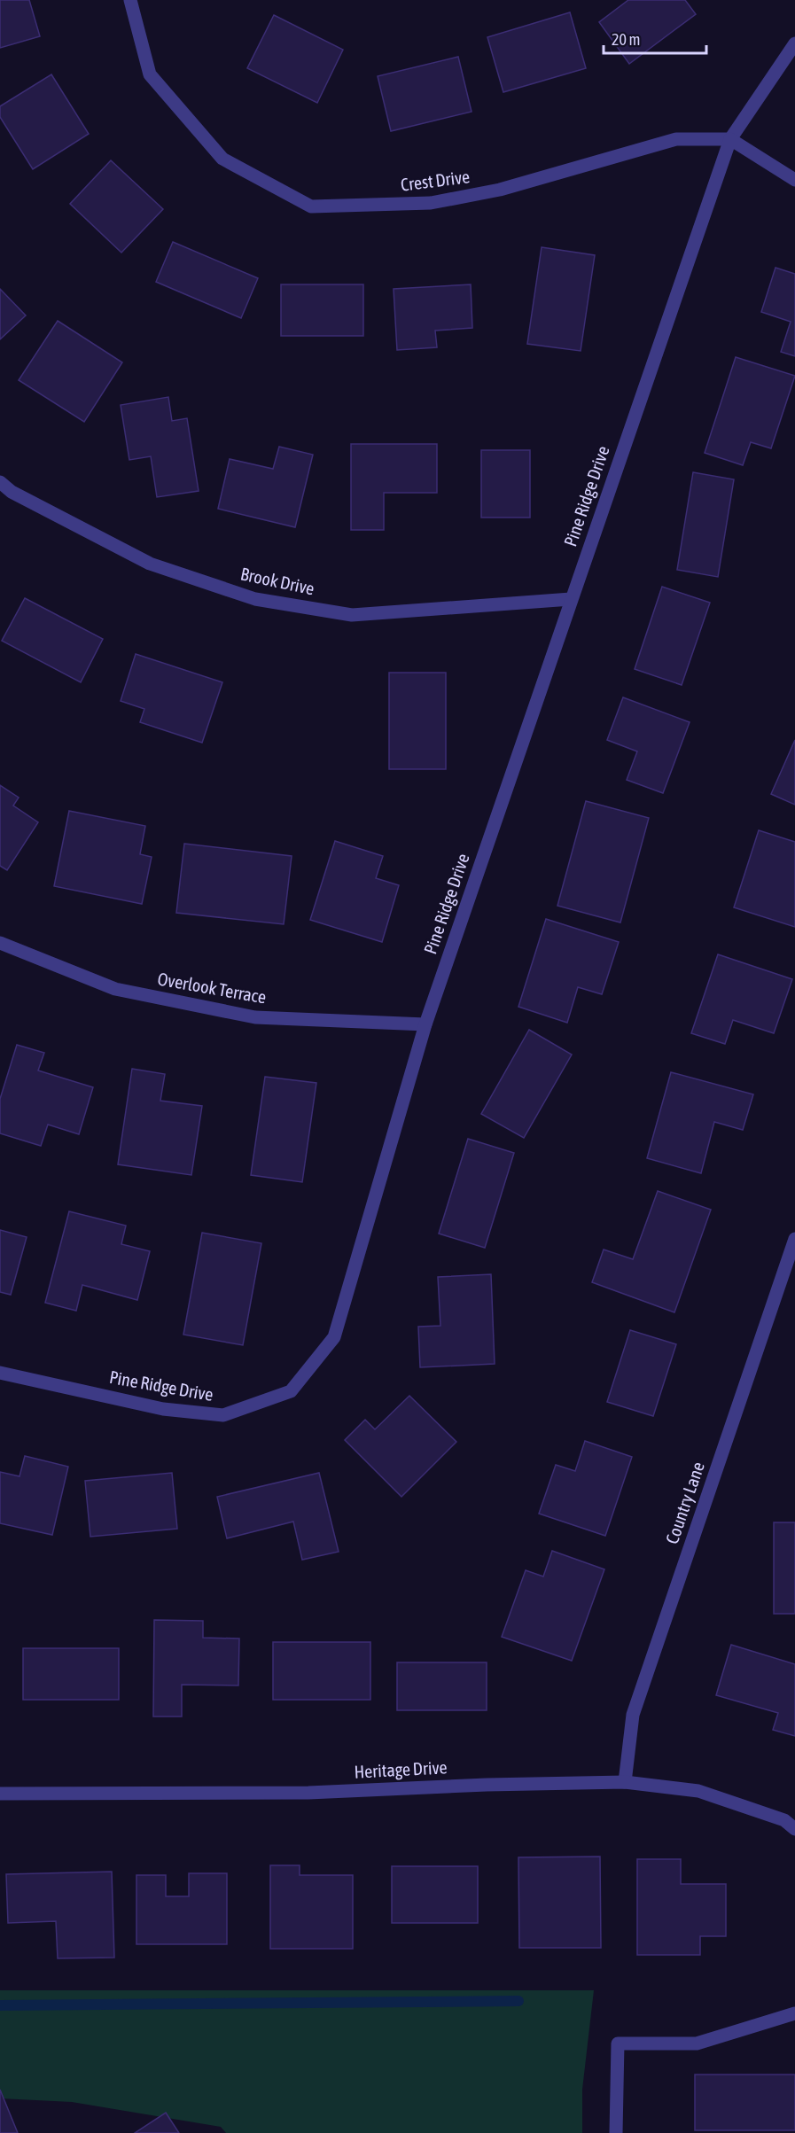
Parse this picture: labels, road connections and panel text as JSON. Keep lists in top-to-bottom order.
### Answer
{
  "streets": {
    "street": [
      "Crest Drive",
      "Pine Ridge Drive",
      "Brook Drive",
      "Overlook Terrace",
      "Country Lane",
      "Heritage Drive"
    ]
  },
  "crossings": [
    ["Crest Drive", "Pine Ridge Drive"],
    ["Pine Ridge Drive", "Brook Drive"],
    ["Pine Ridge Drive", "Overlook Terrace"],
    ["Country Lane", "Heritage Drive"]
  ],
  "scale_bar": "20 m"
}
